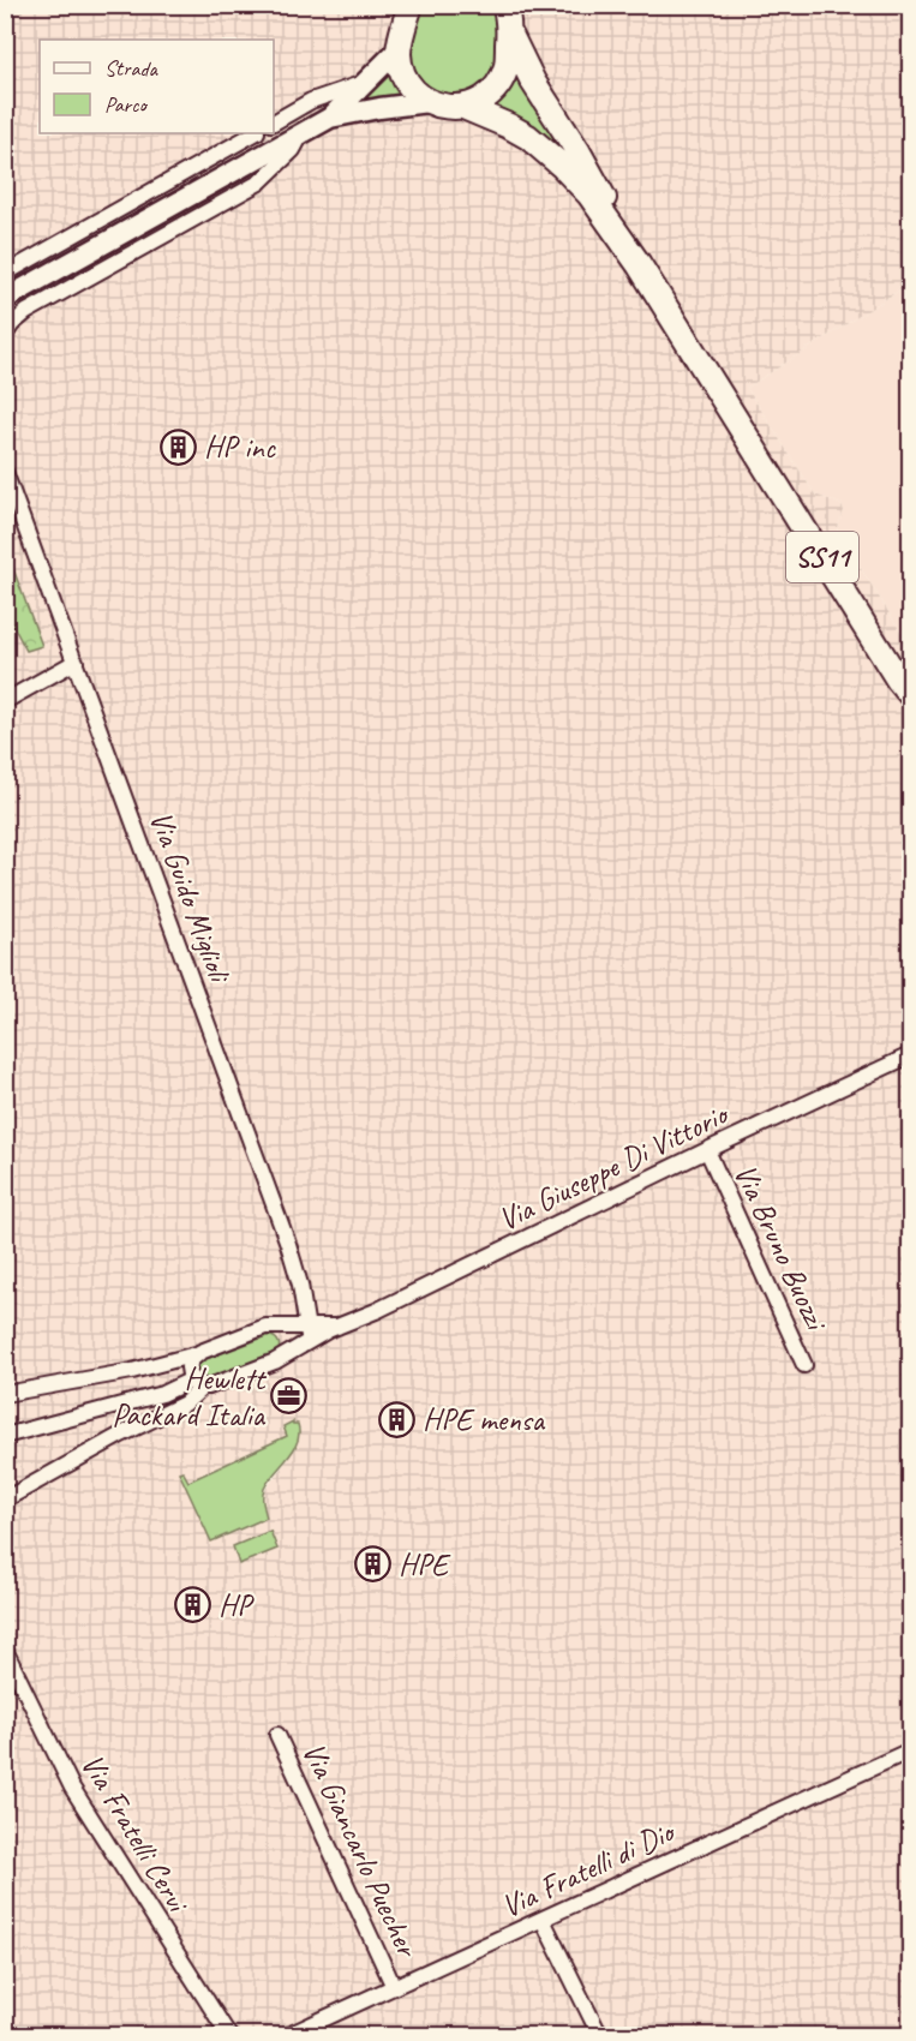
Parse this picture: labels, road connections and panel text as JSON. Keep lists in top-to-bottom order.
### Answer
{
  "streets": {
    "main road": ["SS11"],
    "street": [
      "Via Guido Miglioli",
      "Via Giuseppe Di Vittorio",
      "Via Bruno Buozzi",
      "Via Fratelli Cervi",
      "Via Giancarlo Puecher",
      "Via Fratelli di Dio"
    ]
  },
  "crossings": [
    ["Via Guido Miglioli", "Via Giuseppe Di Vittorio"],
    ["Via Giuseppe Di Vittorio", "Via Bruno Buozzi"],
    ["Via Giancarlo Puecher", "Via Fratelli di Dio"]
  ],
  "places": {
    "building": [
      "HP inc",
      "HPE mensa",
      "HPE",
      "HP"
    ],
    "office": ["Hewlett Packard Italia"]
  },
  "legend": ["Strada", "Parco"]
}
